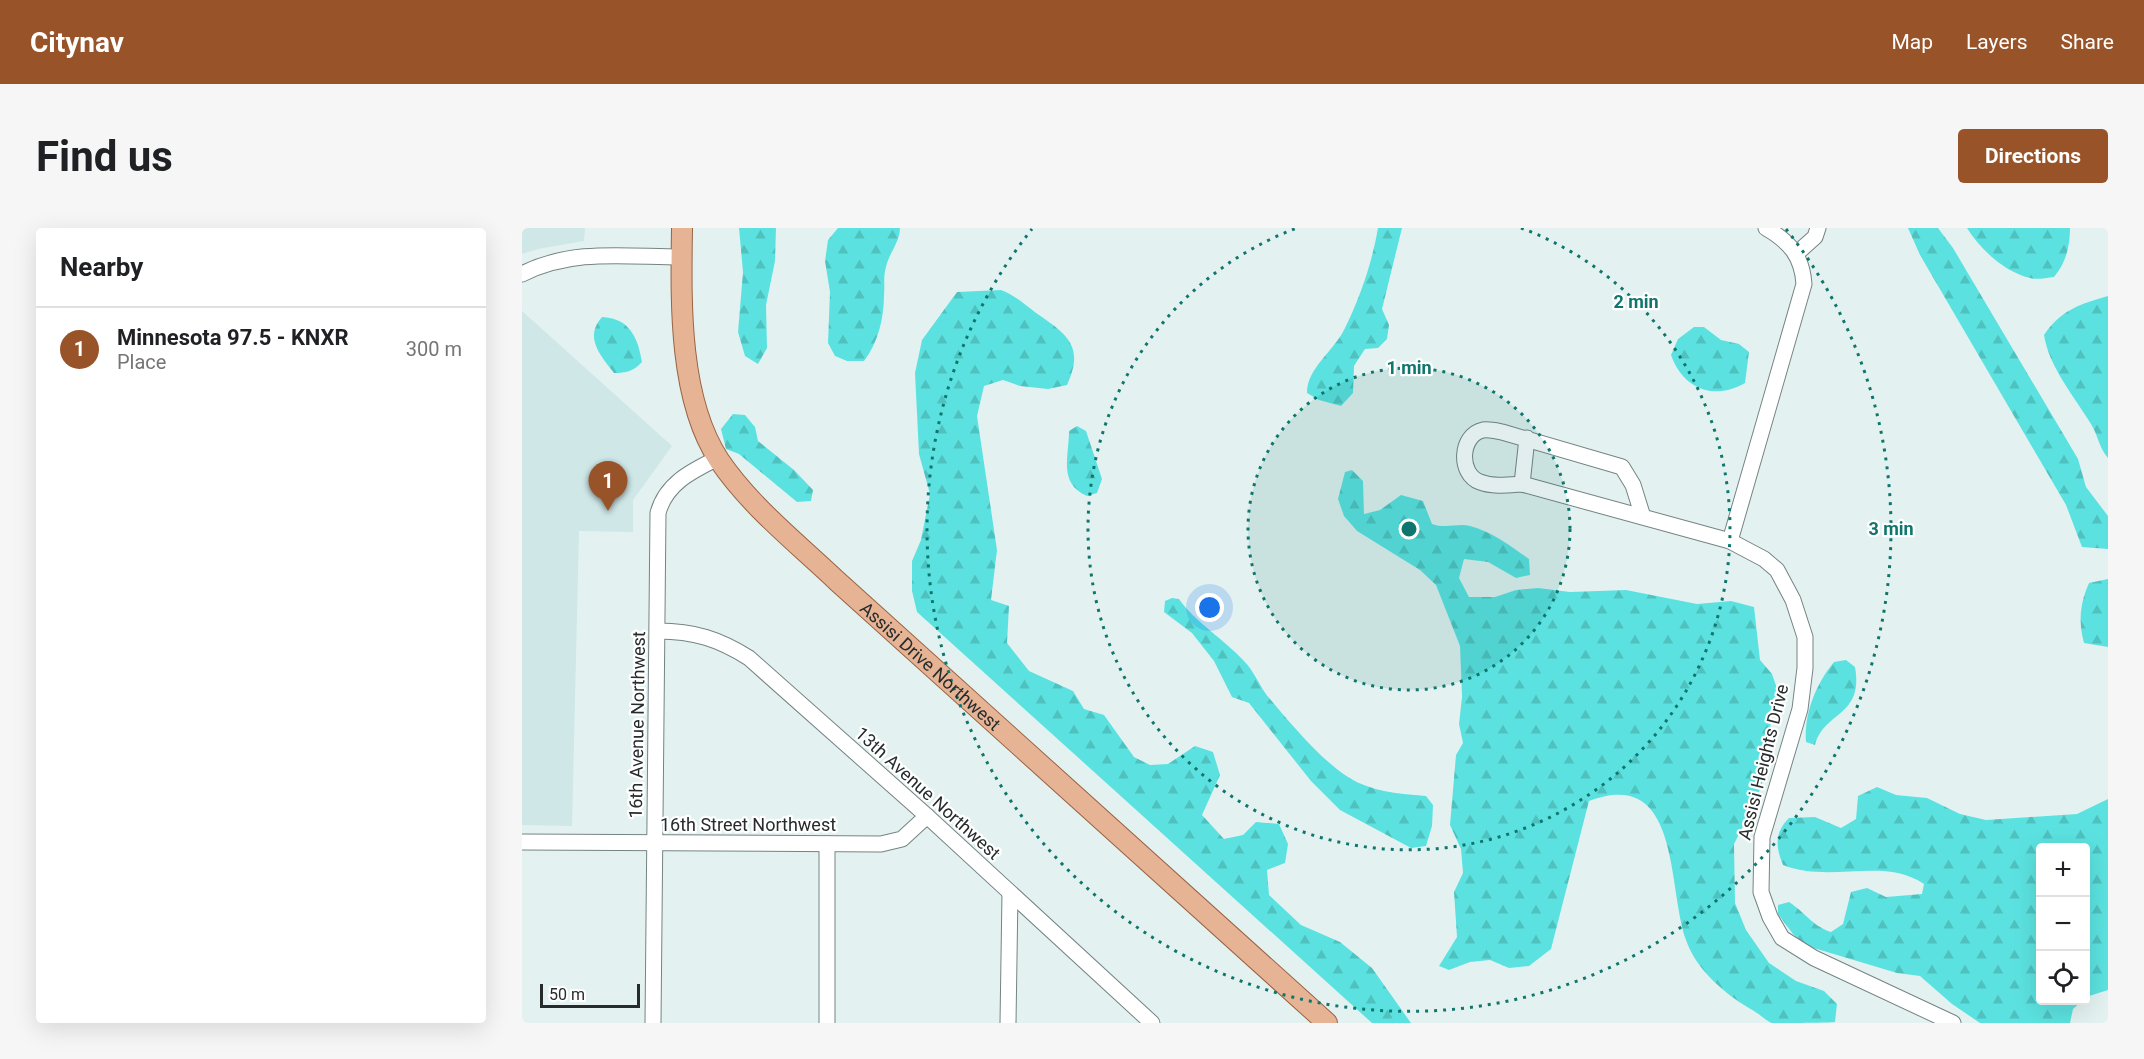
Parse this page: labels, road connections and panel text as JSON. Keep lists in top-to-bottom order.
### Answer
{
  "streets": {
    "main road": ["Assisi Drive Northwest"],
    "street": [
      "16th Avenue Northwest",
      "Assisi Heights Drive",
      "13th Avenue Northwest",
      "16th Street Northwest"
    ]
  },
  "crossings": [
    ["Assisi Drive Northwest", "16th Avenue Northwest"],
    ["16th Avenue Northwest", "13th Avenue Northwest"],
    ["16th Avenue Northwest", "16th Street Northwest"],
    ["13th Avenue Northwest", "16th Street Northwest"]
  ],
  "scale_bar": "50 m",
  "page": {
    "header": "Citynav",
    "nav": ["Map", "Layers", "Share"],
    "buttons": "Directions",
    "title": "Find us",
    "heading": "Nearby",
    "list": [
      {
        "mark": "1",
        "name": "Minnesota 97.5 - KNXR",
        "note": "Place",
        "value": "300 m"
      }
    ],
    "pins": "1",
    "map_buttons": ["+", "−"],
    "scale": "50 m"
  },
  "rings": ["2 min", "1 min", "3 min"]
}
